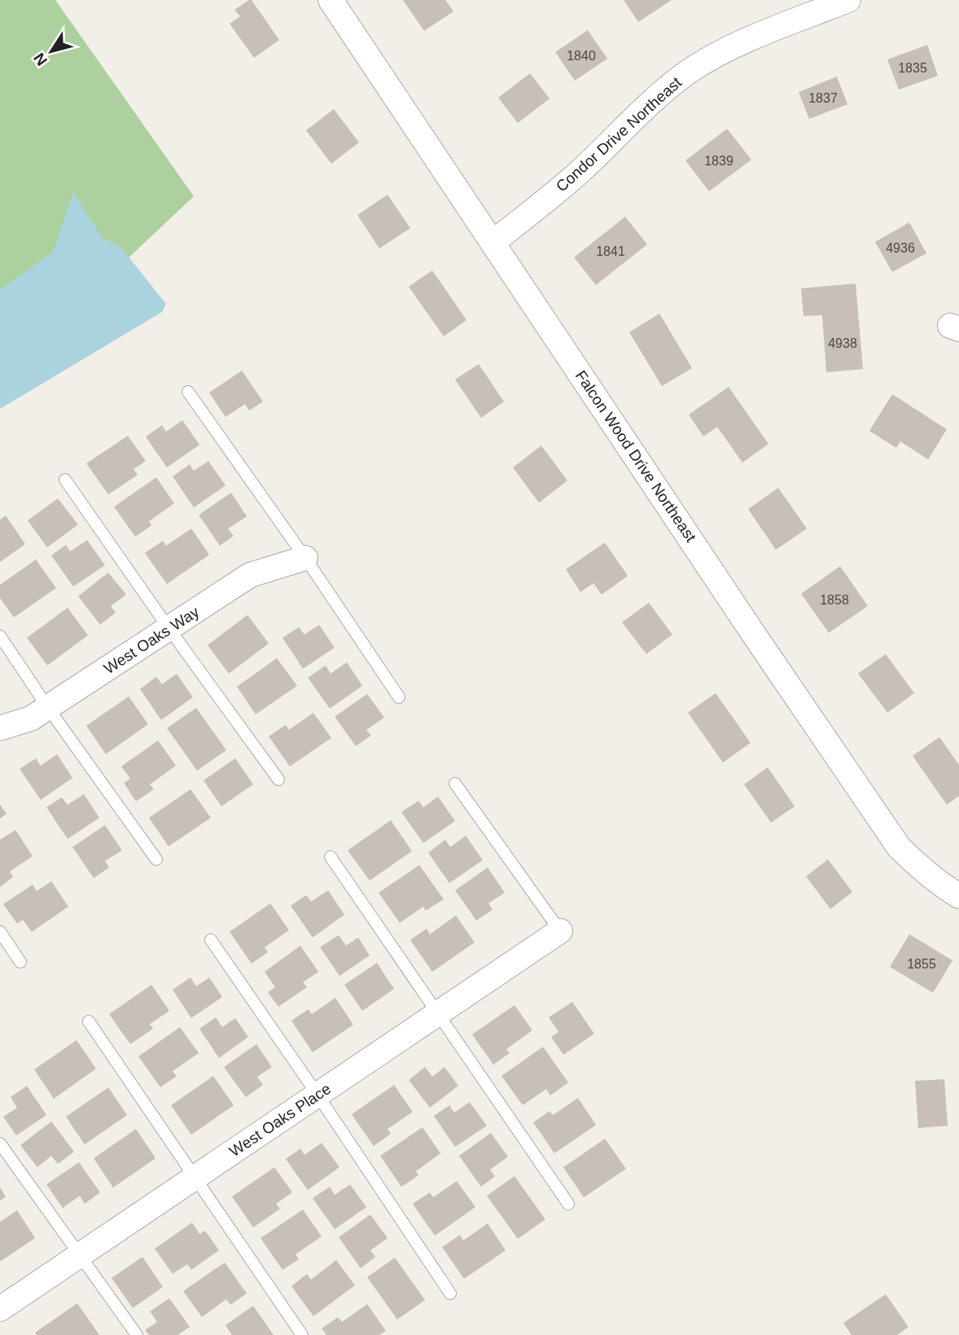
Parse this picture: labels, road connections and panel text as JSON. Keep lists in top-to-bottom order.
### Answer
{
  "streets": {
    "street": [
      "Condor Drive Northeast",
      "Falcon Wood Drive Northeast",
      "West Oaks Way",
      "West Oaks Place"
    ]
  },
  "crossings": [
    ["Condor Drive Northeast", "Falcon Wood Drive Northeast"]
  ],
  "house_numbers": [
    "1840",
    "1835",
    "1837",
    "1839",
    "4936",
    "1841",
    "4938",
    "1858",
    "1855"
  ],
  "north": "bottom left"
}
